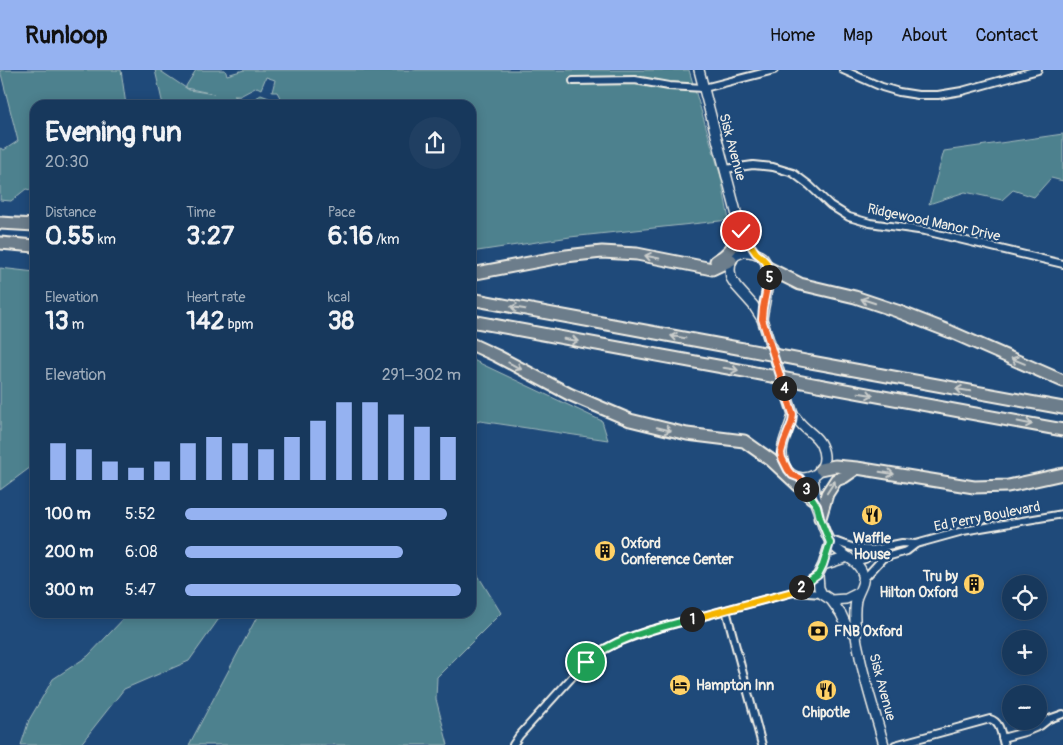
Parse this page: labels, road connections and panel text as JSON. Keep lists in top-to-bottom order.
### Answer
{
  "streets": {
    "street": ["Sisk Avenue", "Ridgewood Manor Drive", "Ed Perry Boulevard"]
  },
  "crossings": [
    ["Sisk Avenue", "Ridgewood Manor Drive"]
  ],
  "places": {
    "restaurant": ["Waffle House", "Chipotle"],
    "building": ["Oxford Conference Center", "Tru by Hilton Oxford"],
    "bank": ["FNB Oxford"],
    "hotel": ["Hampton Inn"]
  },
  "page": {
    "header": "Runloop",
    "nav": [
      "Home",
      "Map",
      "About",
      "Contact"
    ],
    "heading": ["Evening run", "20:30"],
    "stats": [
      ["Distance", "0.55 km"],
      ["Time", "3:27"],
      ["Pace", "6:16 /km"],
      ["Elevation", "13 m"],
      ["Heart rate", "142 bpm"],
      ["kcal", "38"]
    ],
    "pins": [
      "5",
      "4",
      "3",
      "2",
      "1"
    ],
    "chart": ["Elevation", "291–302 m"],
    "list": [
      {
        "name": "100 m",
        "note": "5:52"
      },
      {
        "name": "200 m",
        "note": "6:08"
      },
      {
        "name": "300 m",
        "note": "5:47"
      }
    ],
    "map_buttons": ["+", "−"]
  }
}
